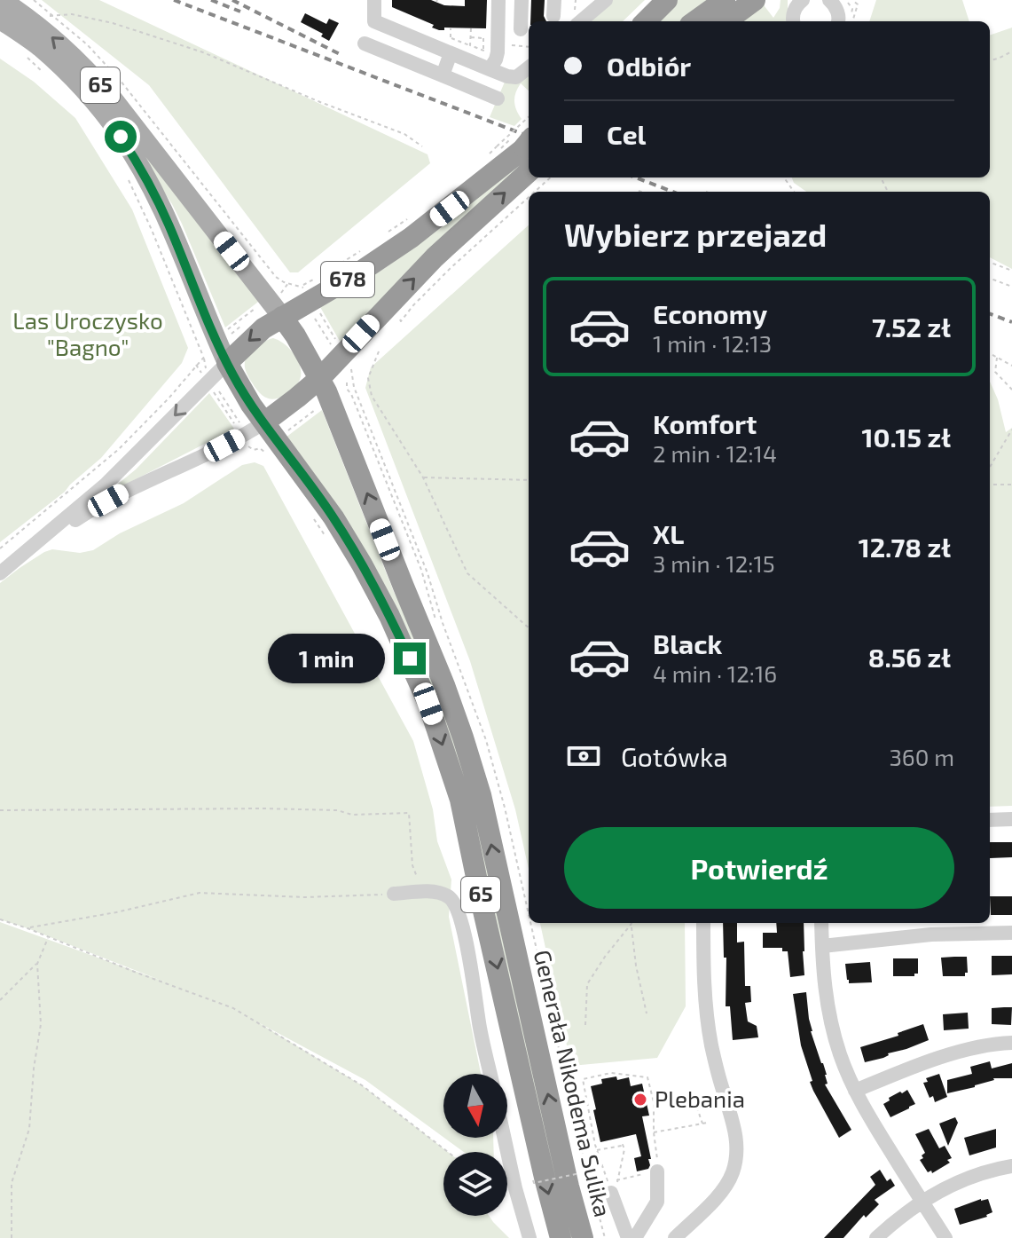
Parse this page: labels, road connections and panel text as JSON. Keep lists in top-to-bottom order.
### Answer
{
  "streets": {
    "highway": ["65", "678", "Generała Nikodema Sulika"]
  },
  "crossings": [
    ["65", "678"],
    ["65", "Generała Nikodema Sulika"],
    ["678", "Generała Nikodema Sulika"]
  ],
  "parks": ["Las Uroczysko \"Bagno\""],
  "places": ["Plebania"],
  "north": "bottom",
  "page": {
    "banner": ["Odbiór", "Cel"],
    "heading": "Wybierz przejazd",
    "list": [
      {
        "name": "Economy",
        "note": "1 min · 12:13",
        "value": "7.52 zł"
      },
      {
        "name": "Komfort",
        "note": "2 min · 12:14",
        "value": "10.15 zł"
      },
      {
        "name": "XL",
        "note": "3 min · 12:15",
        "value": "12.78 zł"
      },
      {
        "name": "Black",
        "note": "4 min · 12:16",
        "value": "8.56 zł"
      }
    ],
    "bubble": "1 min",
    "pay": ["Gotówka", "360 m"],
    "buttons": "Potwierdź"
  }
}
